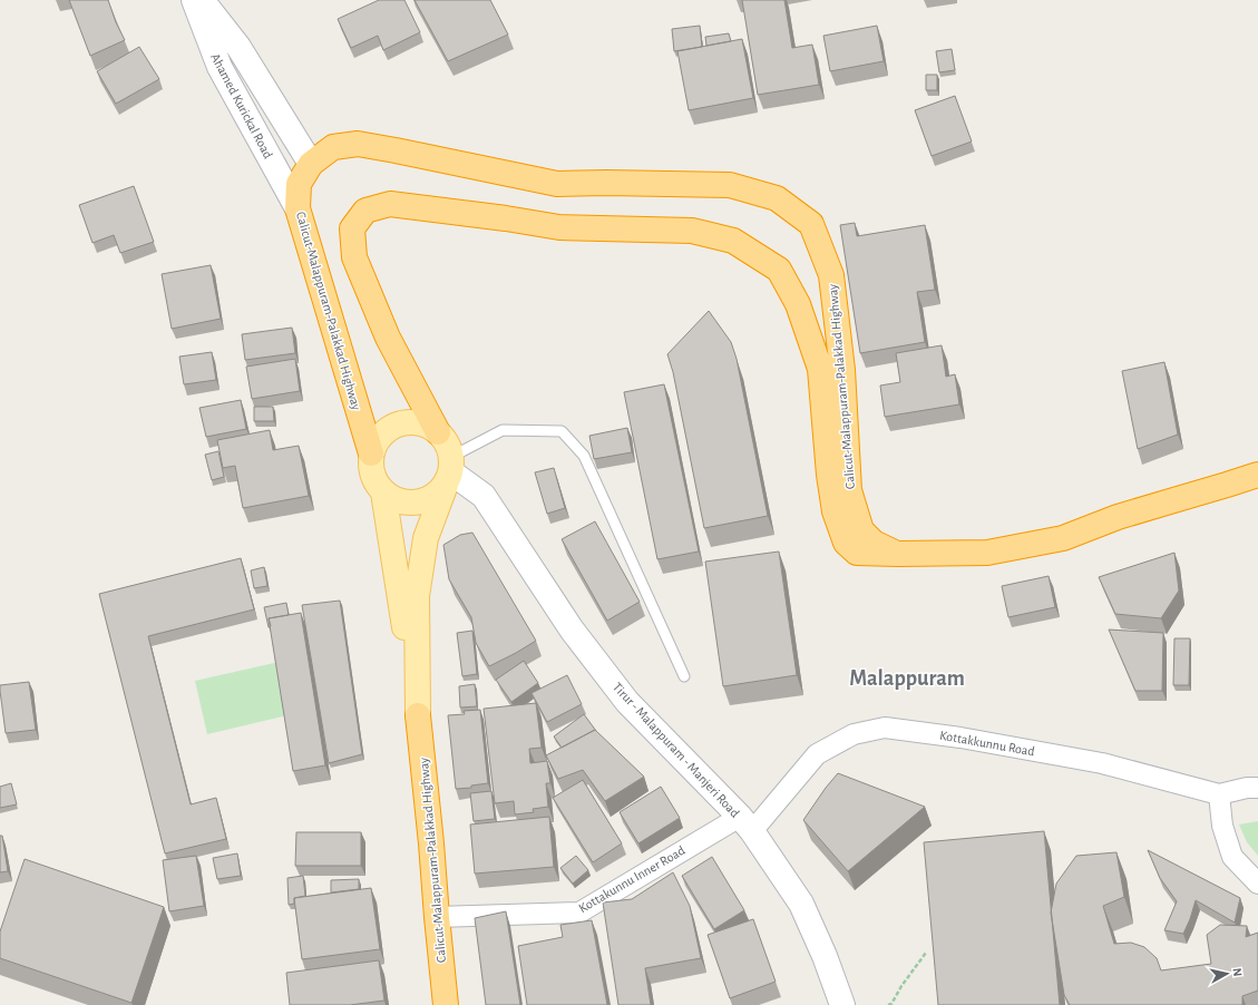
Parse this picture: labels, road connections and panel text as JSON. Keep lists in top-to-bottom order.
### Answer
{
  "streets": {
    "highway": ["Calicut-Malappuram-Palakkad Highway"],
    "main road": ["Ahamed Kurickal Road", "Tirur - Malappuram - Manjeri Road"],
    "street": ["Kottakkunnu Road", "Kottakunnu Inner Road"]
  },
  "crossings": [
    ["Ahamed Kurickal Road", "Calicut-Malappuram-Palakkad Highway"],
    ["Calicut-Malappuram-Palakkad Highway", "Tirur - Malappuram - Manjeri Road"],
    ["Calicut-Malappuram-Palakkad Highway", "Kottakunnu Inner Road"],
    ["Kottakkunnu Road", "Tirur - Malappuram - Manjeri Road"],
    ["Kottakkunnu Road", "Kottakunnu Inner Road"],
    ["Tirur - Malappuram - Manjeri Road", "Kottakunnu Inner Road"]
  ],
  "districts": ["Malappuram"],
  "north": "right"
}
